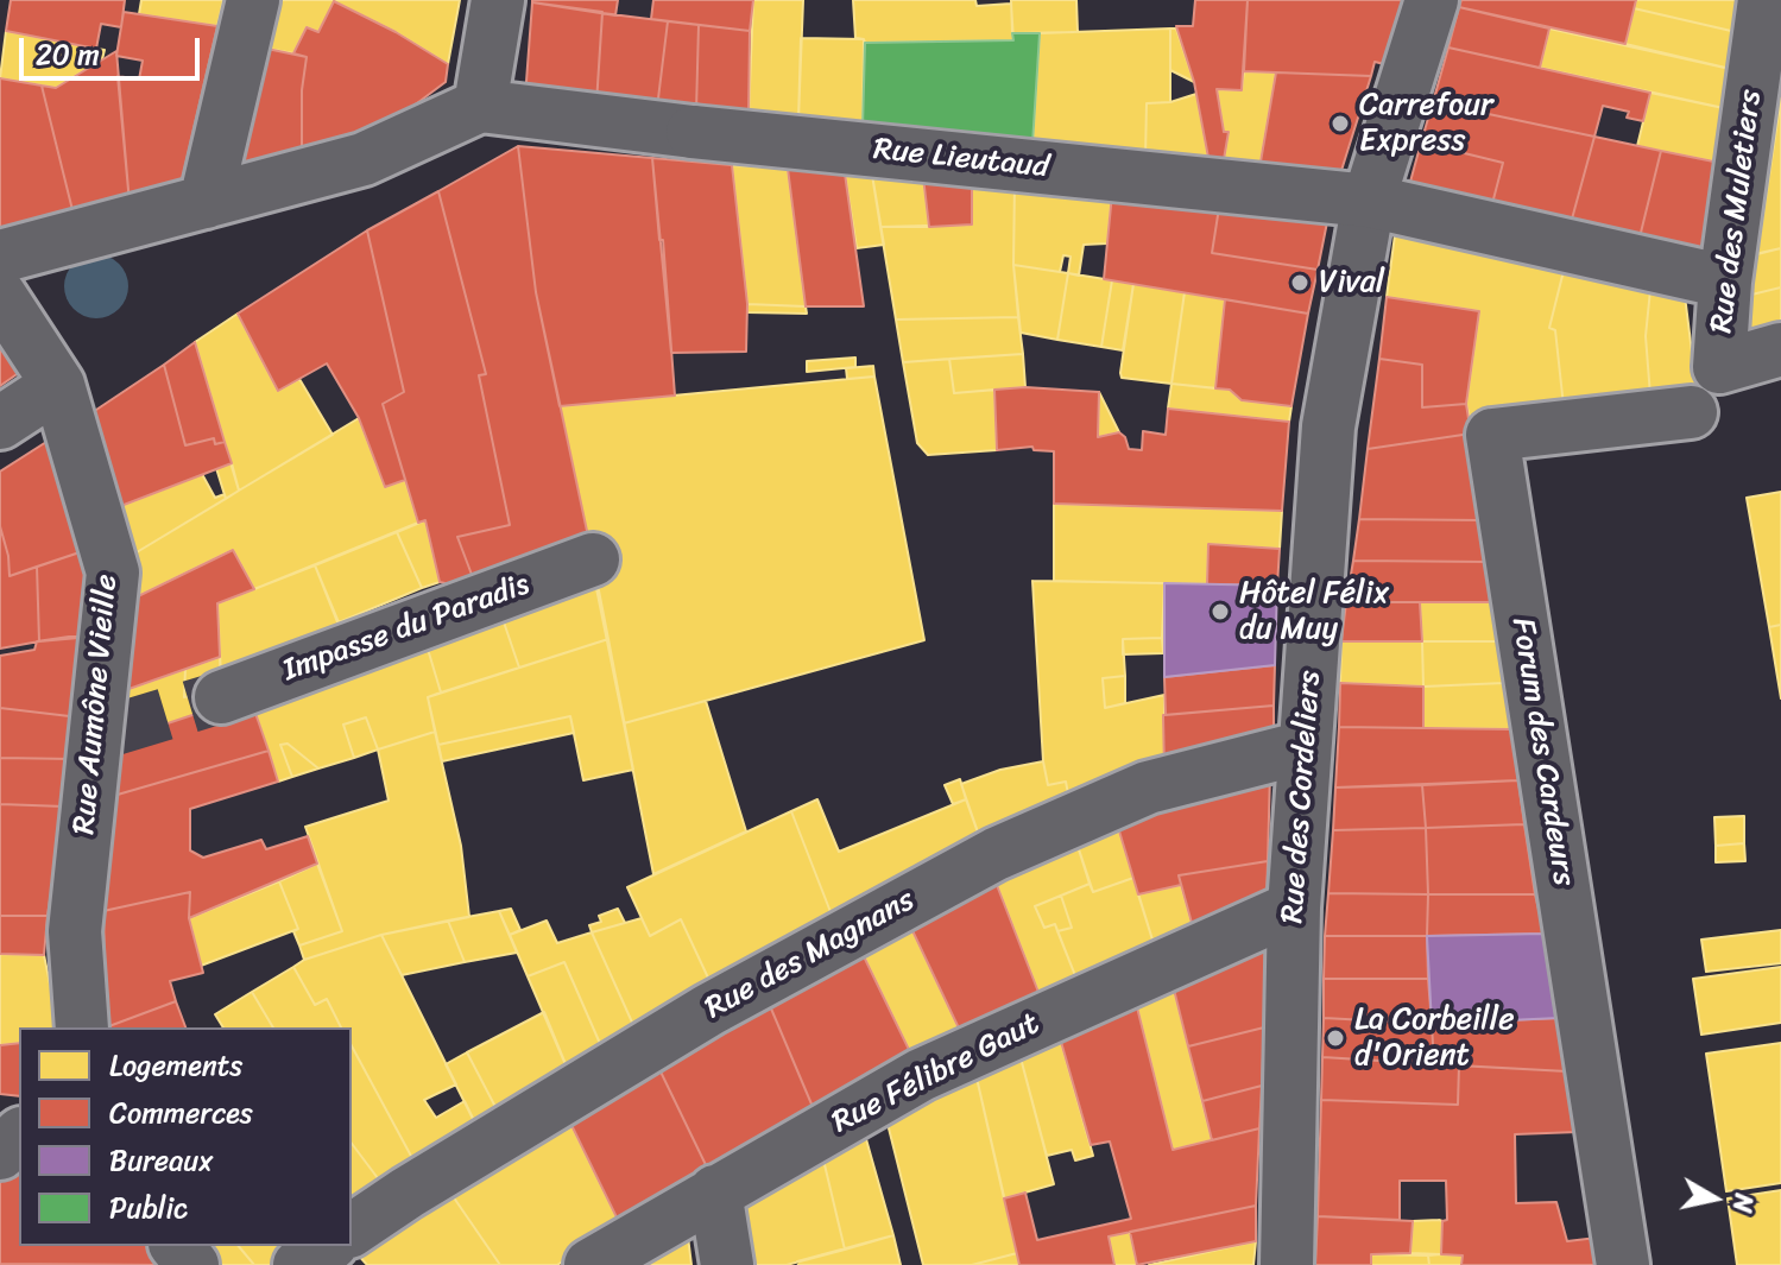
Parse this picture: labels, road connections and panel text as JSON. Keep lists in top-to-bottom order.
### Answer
{
  "streets": {
    "street": [
      "Rue Lieutaud",
      "Rue des Muletiers",
      "Impasse du Paradis",
      "Rue Aumône Vieille",
      "Forum des Cardeurs",
      "Rue des Cordeliers",
      "Rue des Magnans",
      "Rue Félibre Gaut"
    ]
  },
  "crossings": [
    ["Rue Lieutaud", "Rue des Muletiers"],
    ["Rue Lieutaud", "Rue des Cordeliers"],
    ["Rue des Cordeliers", "Rue des Magnans"],
    ["Rue des Cordeliers", "Rue Félibre Gaut"]
  ],
  "places": [
    "Carrefour Express",
    "Vival",
    "Hôtel Félix du Muy",
    "La Corbeille d'Orient"
  ],
  "legend": [
    "Logements",
    "Commerces",
    "Bureaux",
    "Public"
  ],
  "scale_bar": "20 m",
  "north": "right"
}
